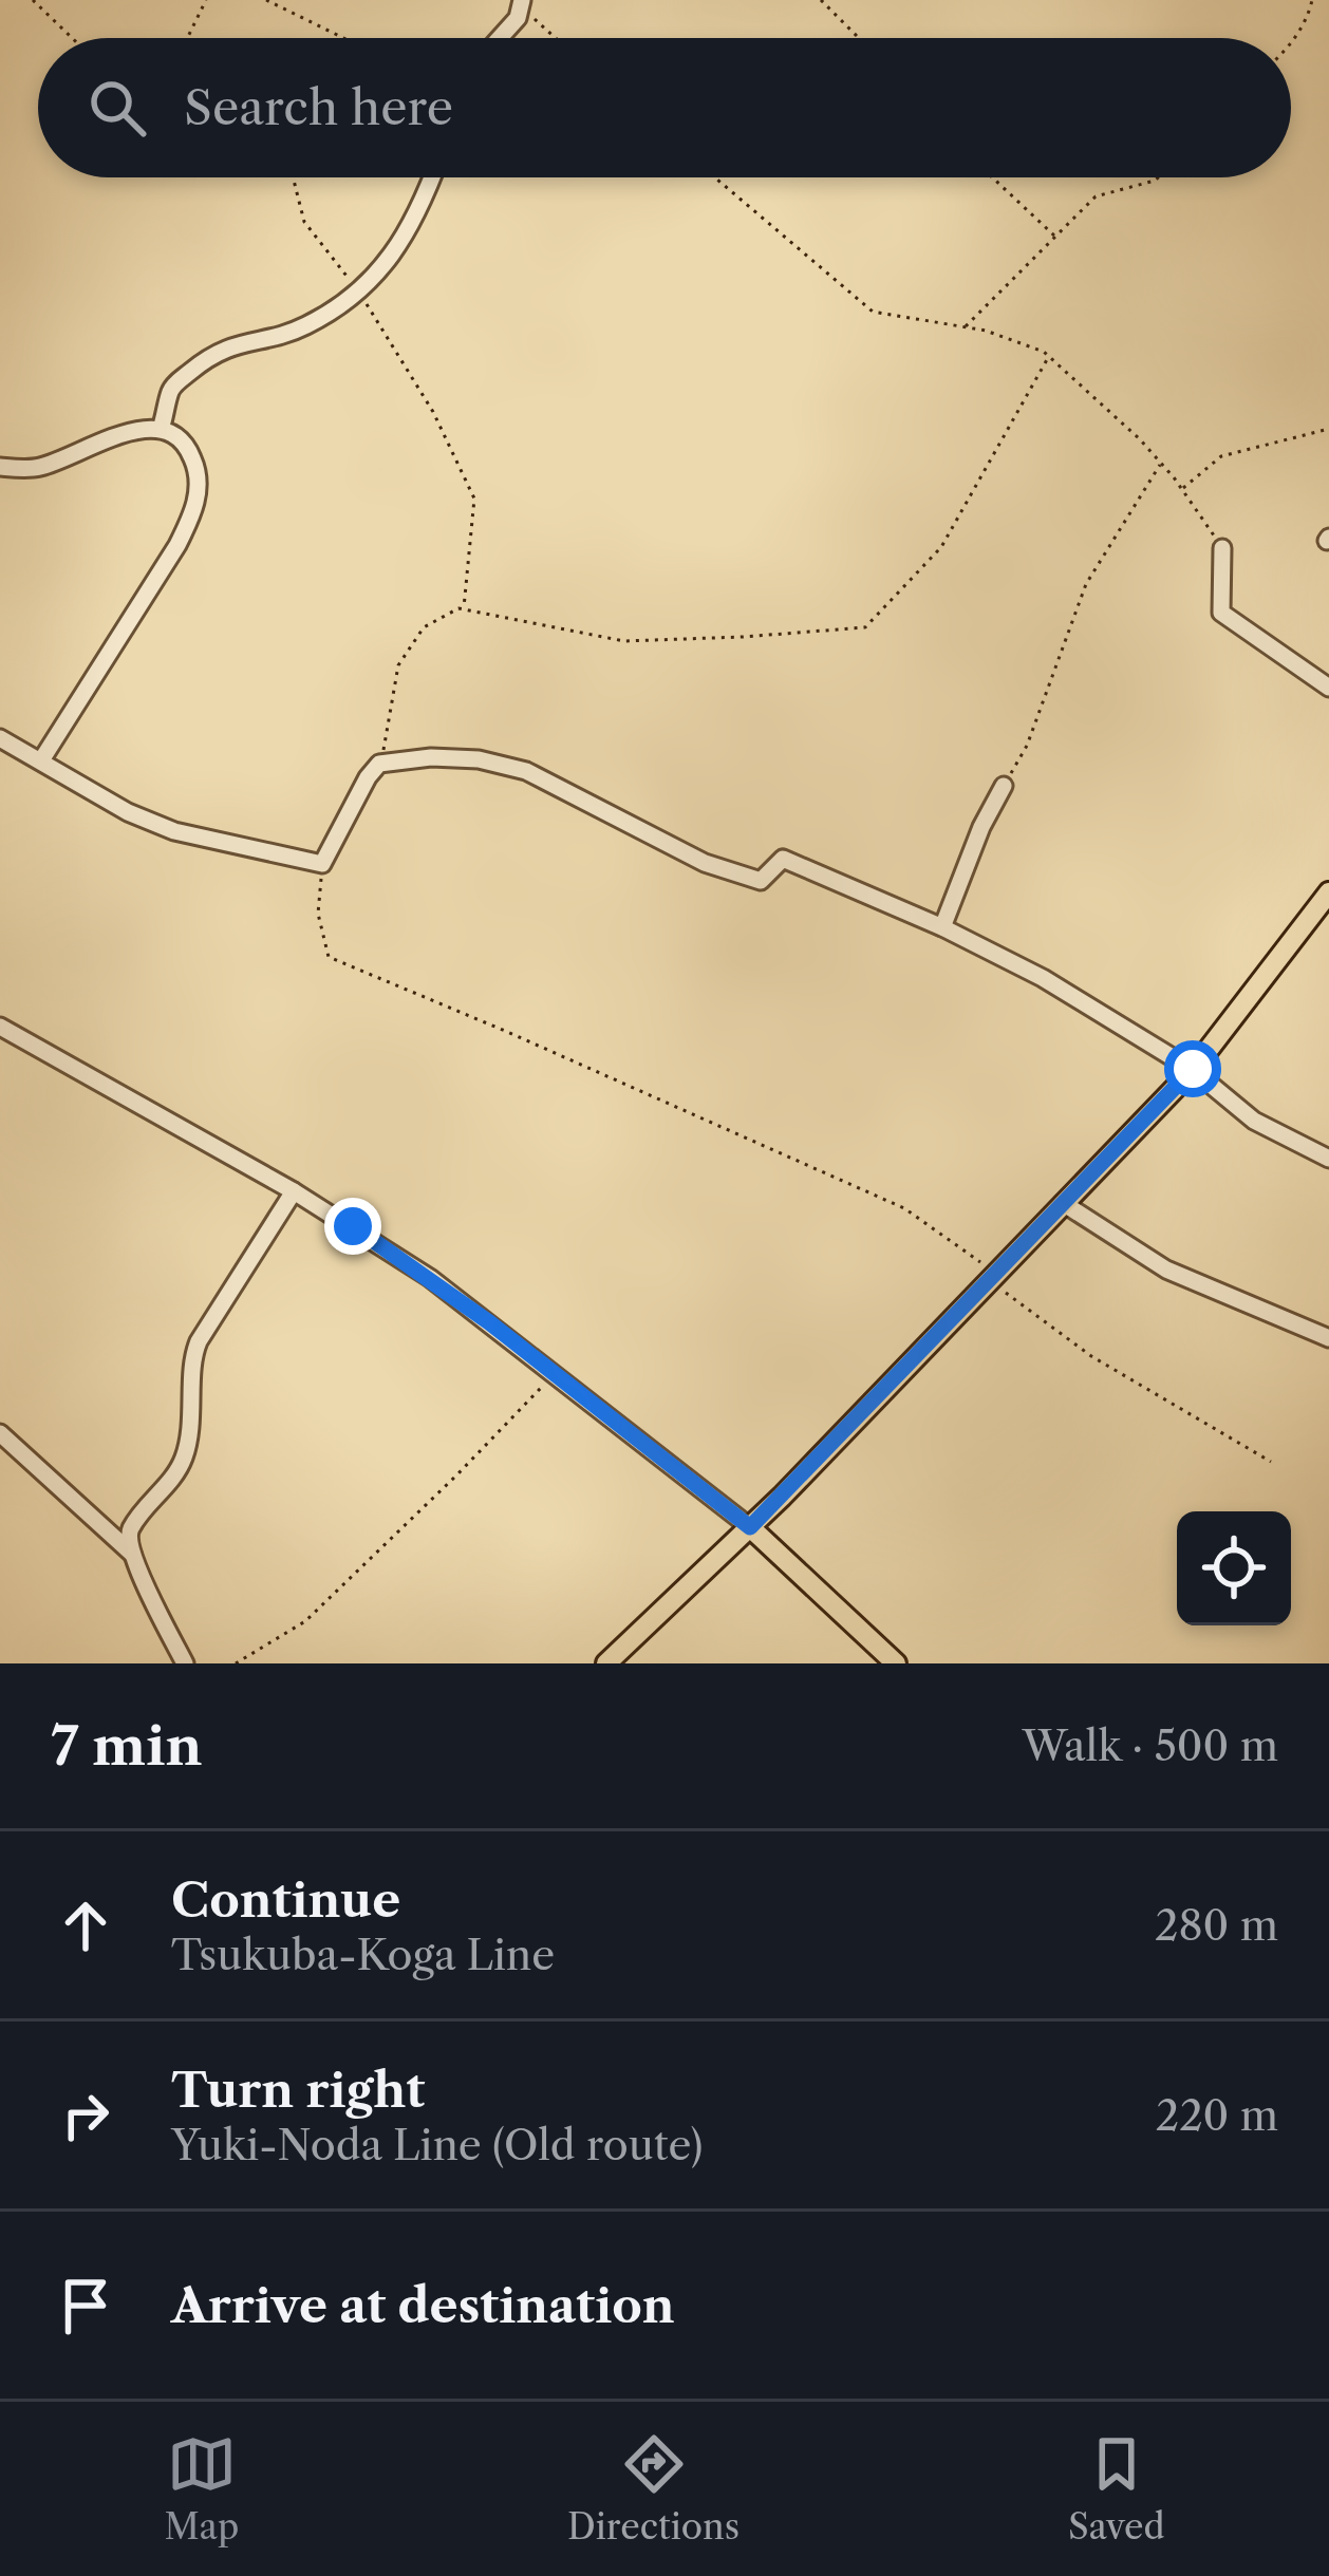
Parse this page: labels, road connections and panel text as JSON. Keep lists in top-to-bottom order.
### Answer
{
  "page": {
    "search": "Search here",
    "heading": ["7 min", "Walk · 500 m"],
    "list": [
      ["Continue", "Tsukuba-Koga Line", "280 m"],
      ["Turn right", "Yuki-Noda Line (Old route)", "220 m"],
      "Arrive at destination"
    ],
    "nav": ["Map", "Directions", "Saved"]
  }
}
